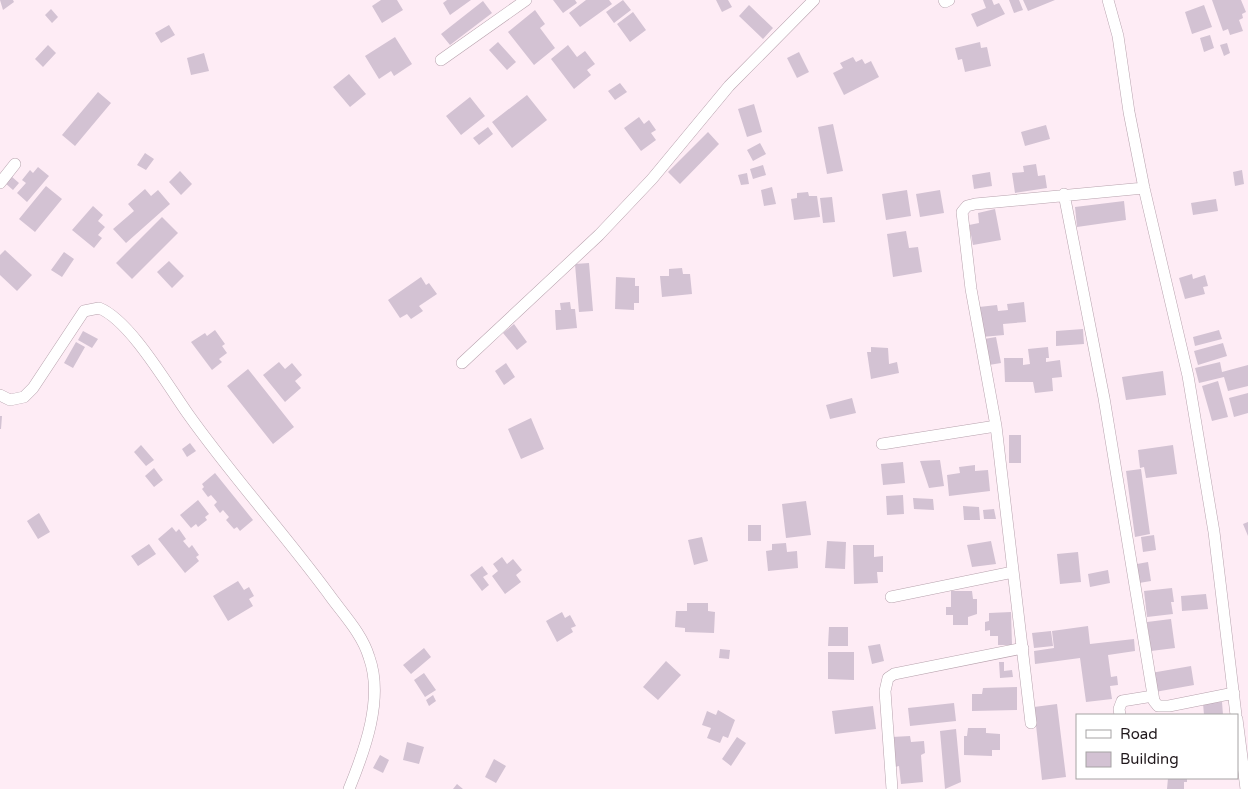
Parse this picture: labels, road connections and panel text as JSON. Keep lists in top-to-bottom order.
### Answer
{
  "legend": ["Road", "Building"]
}
